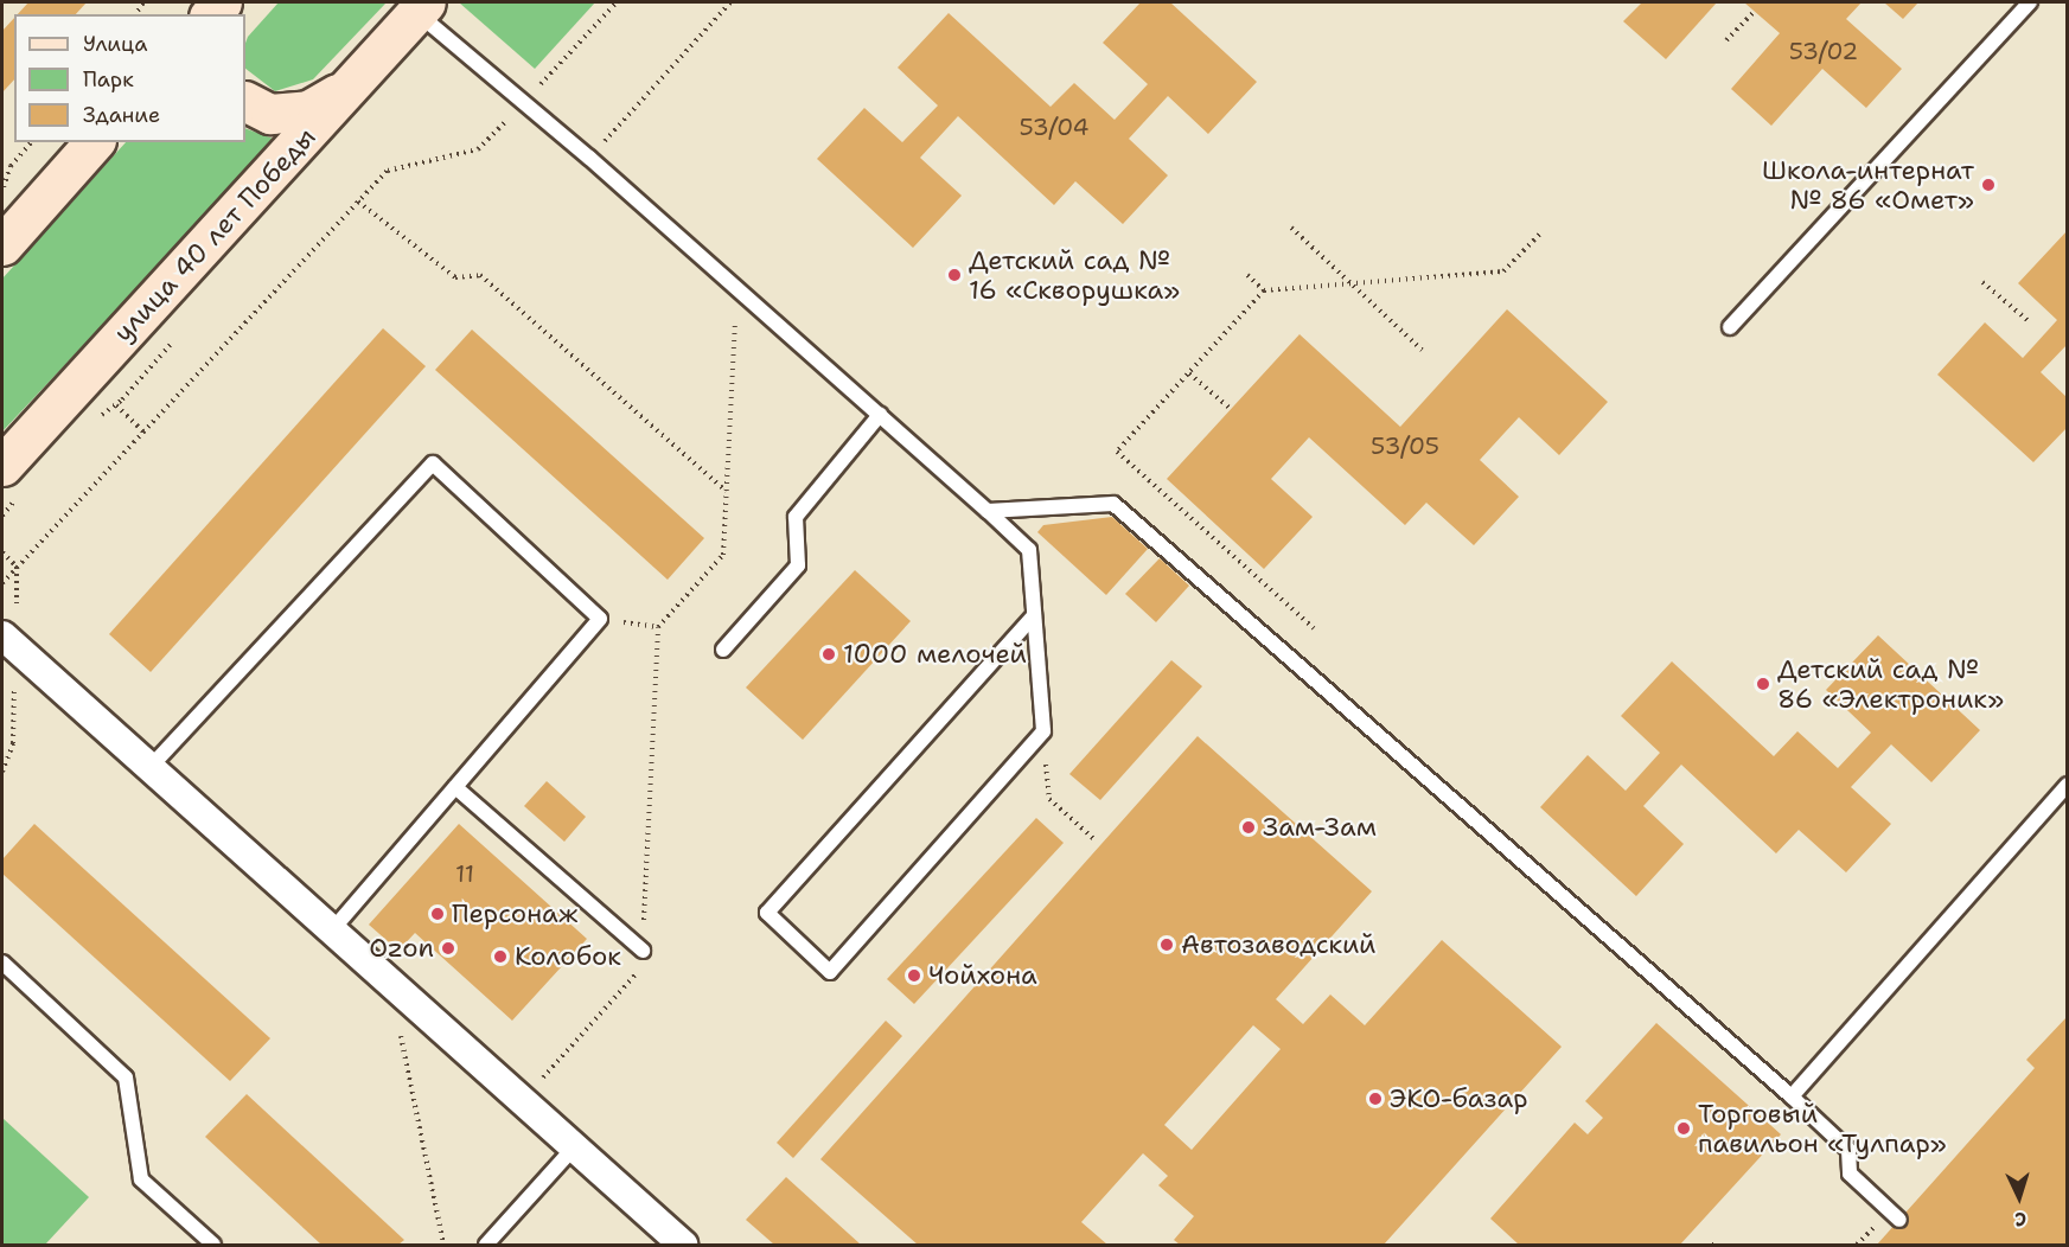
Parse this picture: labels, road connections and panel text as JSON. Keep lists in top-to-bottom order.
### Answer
{
  "streets": {
    "street": ["улица 40 лет Победы"]
  },
  "places": [
    "Школа-интернат № 86 «Омет»",
    "Детский сад № 16 «Скворушка»",
    "1000 мелочей",
    "Детский сад № 86 «Электроник»",
    "Зам-Зам",
    "Персонаж",
    "Автозаводский",
    "Ozon",
    "Колобок",
    "Чойхона",
    "ЭКО-базар",
    "Торговый павильон «Тулпар»"
  ],
  "house_numbers": [
    "53/02",
    "53/04",
    "53/05",
    "11"
  ],
  "legend": ["Улица", "Парк", "Здание"],
  "north": "bottom"
}
